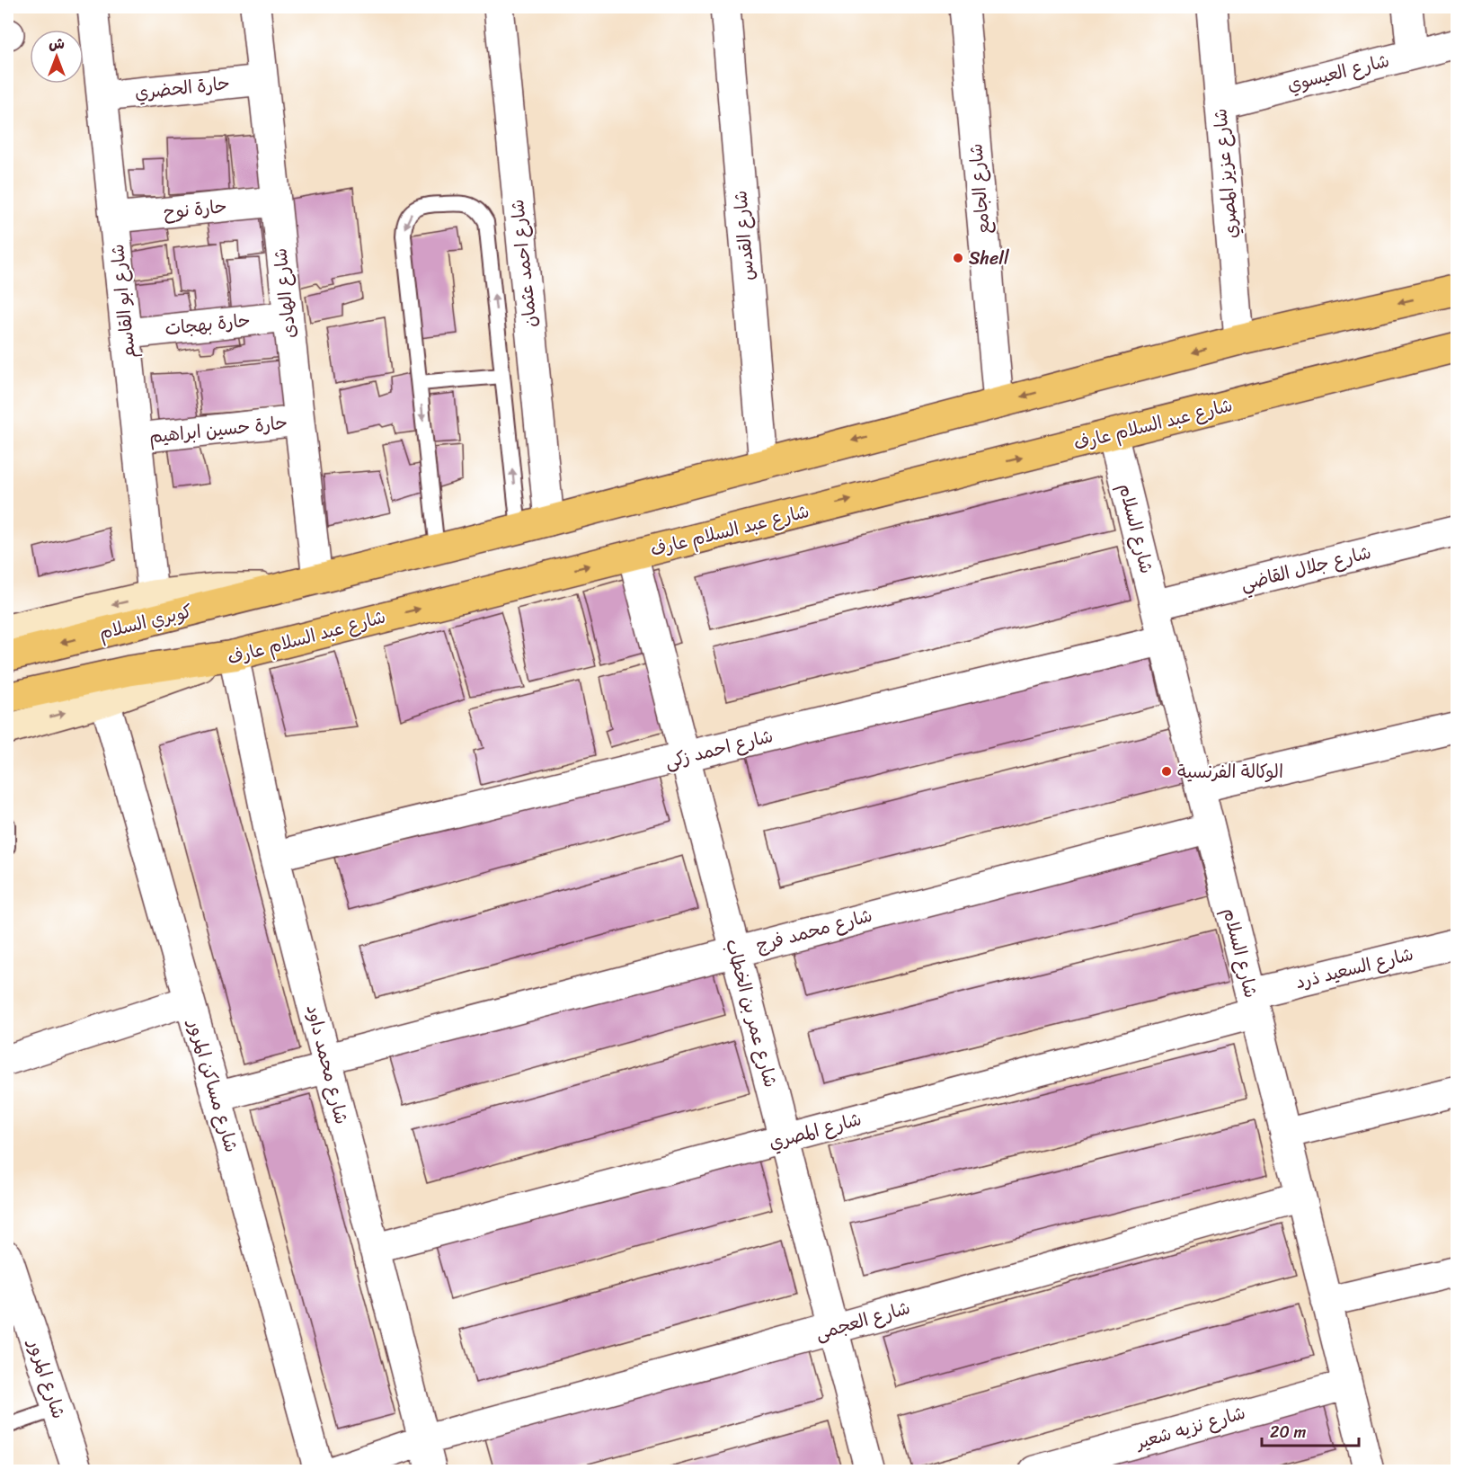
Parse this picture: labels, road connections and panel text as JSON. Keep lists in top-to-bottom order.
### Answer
{
  "streets": {
    "main road": ["شارع عبد السلام عارف", "كوبري السلام"],
    "street": [
      "شارع العيسوي",
      "حارة الحضري",
      "شارع عزيز المصري",
      "شارع الجامع",
      "حارة نوح",
      "شارع القدس",
      "شارع احمد عثمان",
      "شارع الهادى",
      "شارع ابو القاسم",
      "حارة بهجات",
      "حارة حسين ابراهيم",
      "شارع السلام",
      "شارع جلال القاضي",
      "شارع احمد زكى",
      "شارع محمد فرج",
      "شارع السعيد ذرد",
      "شارع عمر بن الخطاب",
      "شارع محمد داود",
      "شارع مساكن المرور",
      "شارع المصري",
      "شارع العجمى",
      "شارع المرور",
      "شارع نزيه شعير"
    ]
  },
  "crossings": [
    ["شارع العيسوي", "شارع عزيز المصري"],
    ["حارة الحضري", "شارع الهادى"],
    ["حارة الحضري", "شارع ابو القاسم"],
    ["حارة نوح", "شارع الهادى"],
    ["حارة نوح", "شارع ابو القاسم"],
    ["شارع الهادى", "حارة بهجات"],
    ["شارع الهادى", "حارة حسين ابراهيم"],
    ["شارع ابو القاسم", "حارة بهجات"],
    ["شارع ابو القاسم", "حارة حسين ابراهيم"],
    ["شارع عبد السلام عارف", "شارع السلام"],
    ["شارع عبد السلام عارف", "شارع عمر بن الخطاب"],
    ["شارع عبد السلام عارف", "شارع محمد داود"],
    ["شارع عبد السلام عارف", "شارع مساكن المرور"],
    ["شارع السلام", "شارع جلال القاضي"],
    ["شارع السلام", "شارع احمد زكى"],
    ["شارع السلام", "شارع محمد فرج"],
    ["شارع السلام", "شارع السعيد ذرد"],
    ["شارع السلام", "شارع المصري"],
    ["شارع السلام", "شارع العجمى"],
    ["شارع السلام", "شارع نزيه شعير"],
    ["شارع احمد زكى", "شارع عمر بن الخطاب"],
    ["شارع احمد زكى", "شارع محمد داود"],
    ["شارع محمد فرج", "شارع عمر بن الخطاب"],
    ["شارع محمد فرج", "شارع محمد داود"],
    ["شارع محمد فرج", "شارع مساكن المرور"],
    ["شارع السعيد ذرد", "شارع المصري"],
    ["شارع عمر بن الخطاب", "شارع المصري"],
    ["شارع عمر بن الخطاب", "شارع العجمى"],
    ["شارع محمد داود", "شارع المصري"],
    ["شارع محمد داود", "شارع العجمى"]
  ],
  "places": ["Shell", "الوكالة الفرنسية"],
  "scale_bar": "20 m",
  "north": "top"
}
